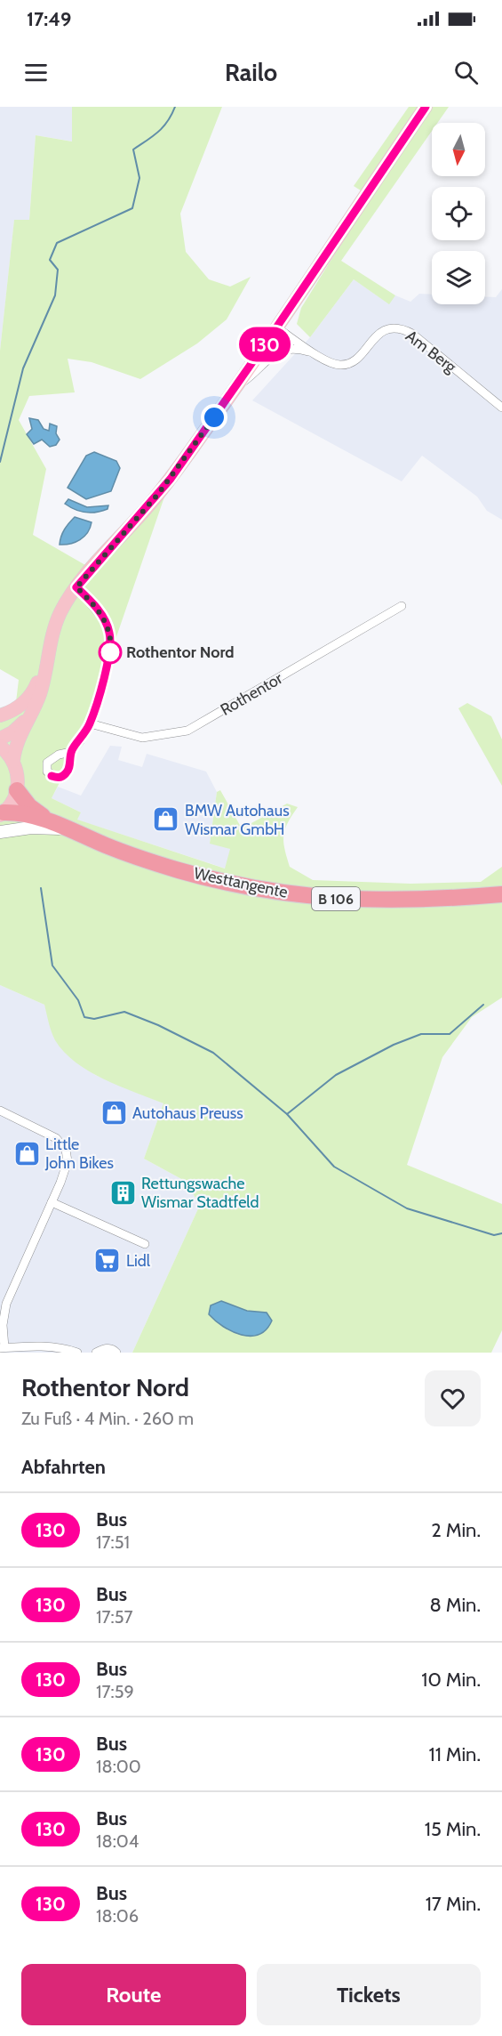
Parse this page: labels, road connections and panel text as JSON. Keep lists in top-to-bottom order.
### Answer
{
  "streets": {
    "highway": ["Westtangente", "B 106"],
    "street": ["Am Berg", "Rothentor"]
  },
  "crossings": [
    ["Westtangente", "B 106"]
  ],
  "places": {
    "other": ["Rothentor Nord"],
    "shop": ["BMW Autohaus Wismar GmbH", "Autohaus Preuss", "Little John Bikes"],
    "building": ["Rettungswache Wismar Stadtfeld"],
    "supermarket": ["Lidl"]
  },
  "lines": ["bus line 130"],
  "north": "bottom",
  "page": {
    "status": "17:49",
    "header": "Railo",
    "on_map": "130",
    "heading": [
      ["Rothentor Nord", "Zu Fuß · 4 Min. · 260 m"],
      "Abfahrten"
    ],
    "list": [
      {
        "mark": "130",
        "name": "Bus",
        "note": "17:51",
        "value": "2 Min."
      },
      {
        "mark": "130",
        "name": "Bus",
        "note": "17:57",
        "value": "8 Min."
      },
      {
        "mark": "130",
        "name": "Bus",
        "note": "17:59",
        "value": "10 Min."
      },
      {
        "mark": "130",
        "name": "Bus",
        "note": "18:00",
        "value": "11 Min."
      },
      {
        "mark": "130",
        "name": "Bus",
        "note": "18:04",
        "value": "15 Min."
      },
      {
        "mark": "130",
        "name": "Bus",
        "note": "18:06",
        "value": "17 Min."
      }
    ],
    "buttons": ["Route", "Tickets"]
  }
}
